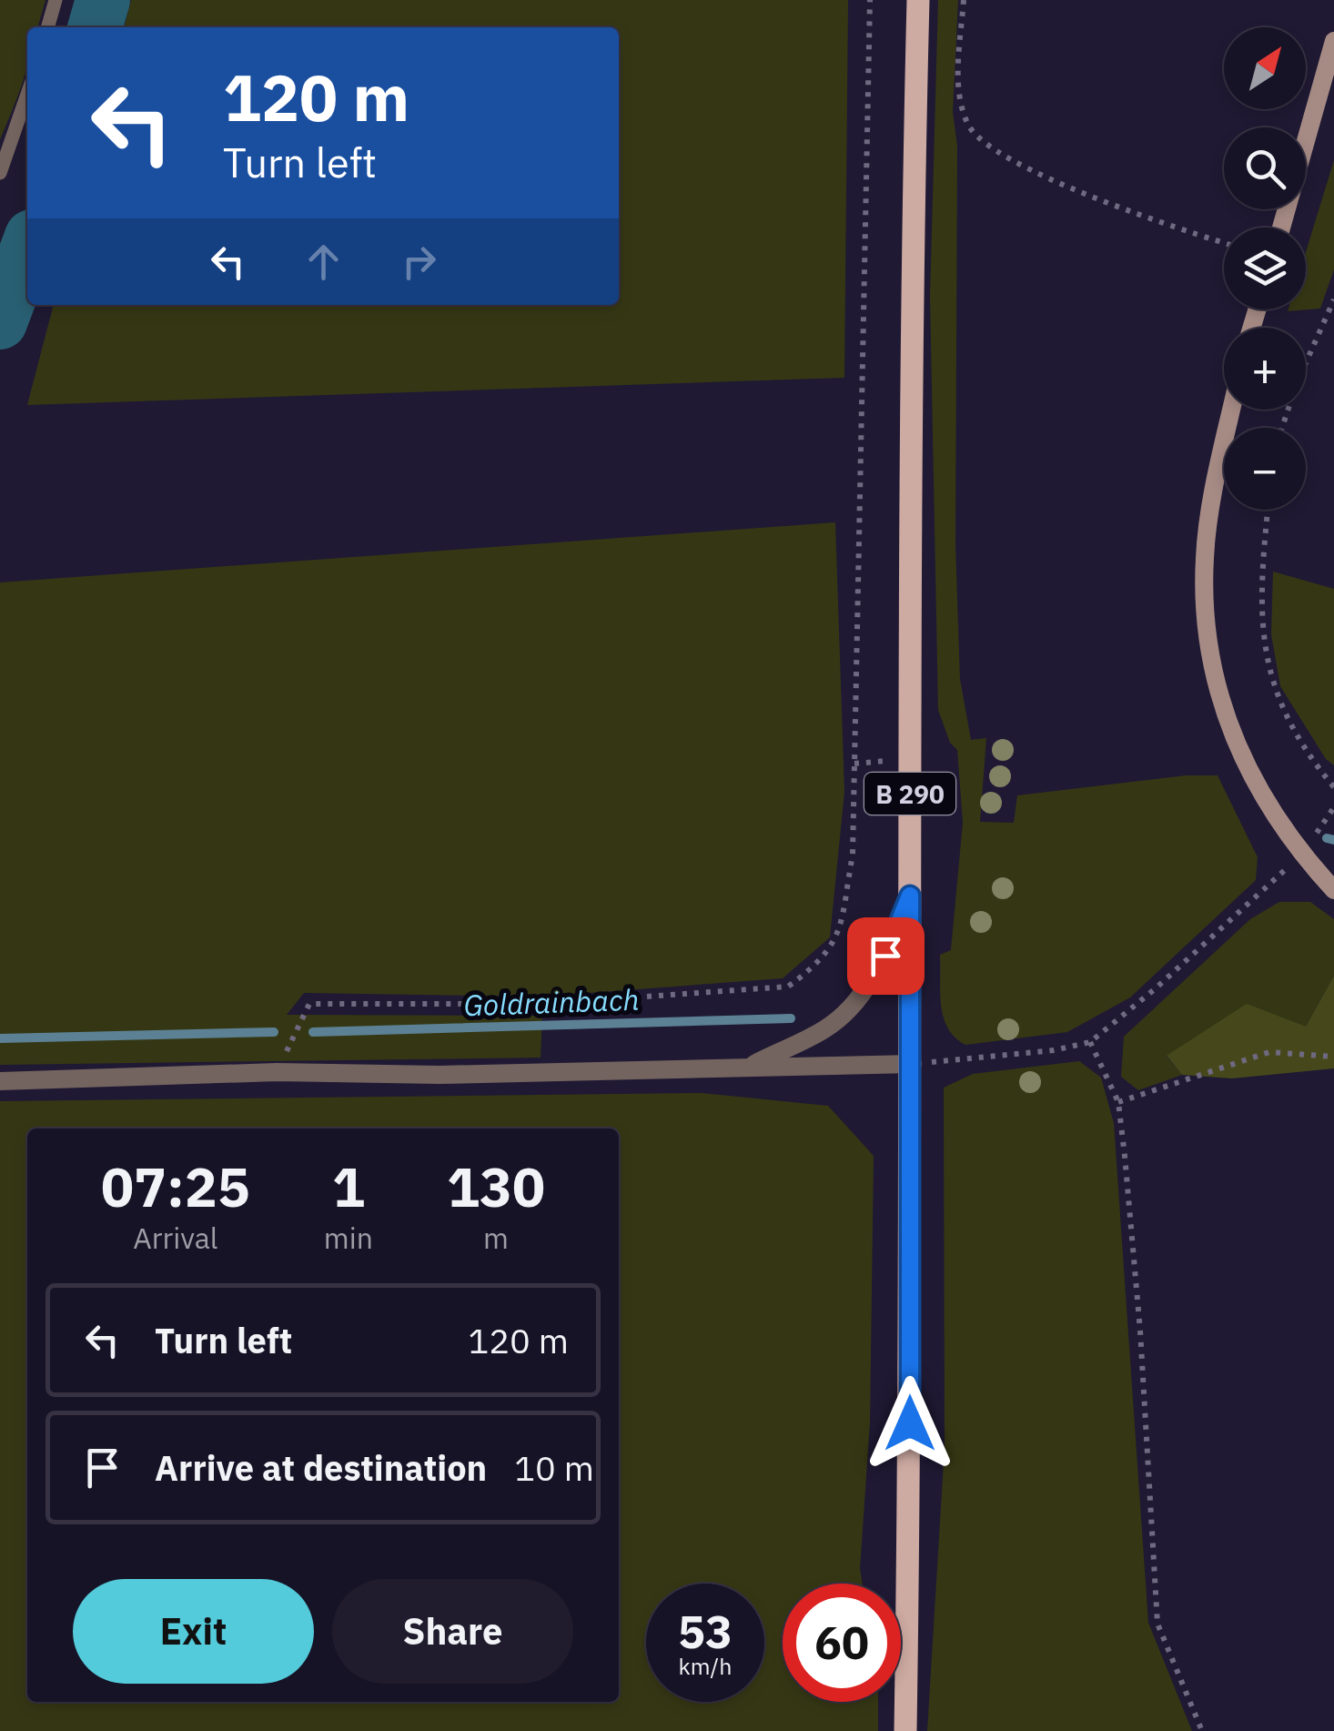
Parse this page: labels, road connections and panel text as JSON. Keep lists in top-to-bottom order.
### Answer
{
  "streets": {
    "main road": ["B 290"]
  },
  "water": ["Goldrainbach"],
  "north": "top right",
  "page": {
    "map_buttons": ["+", "−"],
    "turn": ["120 m", "Turn left"],
    "eta": [
      "07:25",
      "Arrival",
      "1",
      "min",
      "130",
      "m"
    ],
    "list": [
      {
        "name": "Turn left",
        "value": "120 m"
      },
      {
        "name": "Arrive at destination",
        "value": "10 m"
      }
    ],
    "buttons": ["Exit", "Share"],
    "speed": "53 km/h",
    "limit": "60"
  }
}
